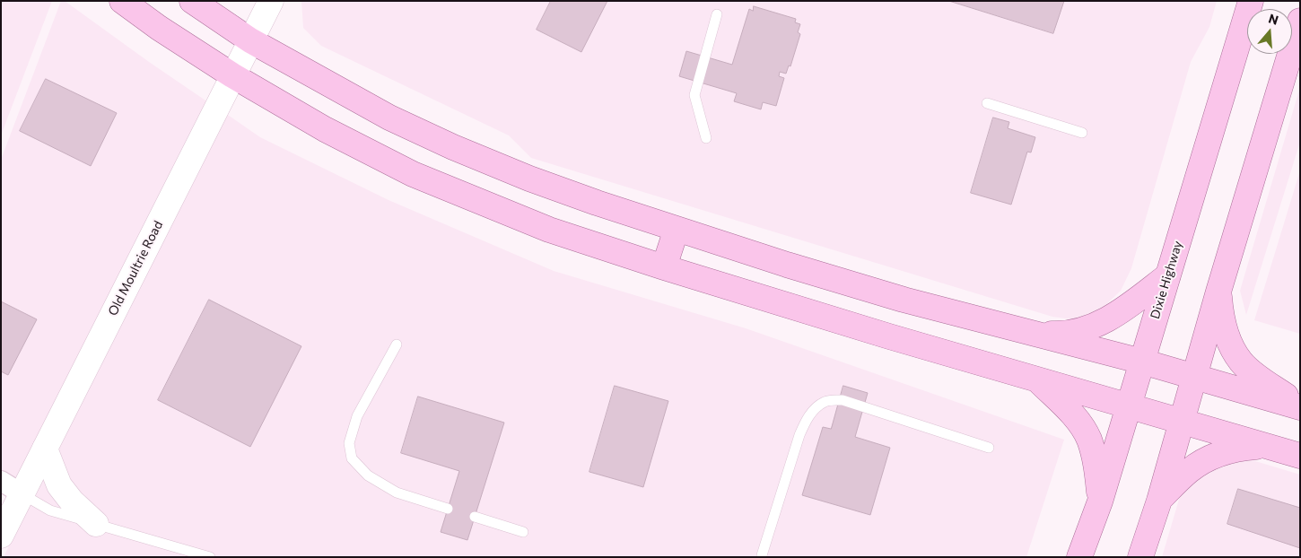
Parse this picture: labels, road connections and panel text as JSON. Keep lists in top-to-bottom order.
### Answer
{
  "streets": {
    "main road": ["Old Moultrie Road", "Dixie Highway"]
  },
  "north": "top"
}
